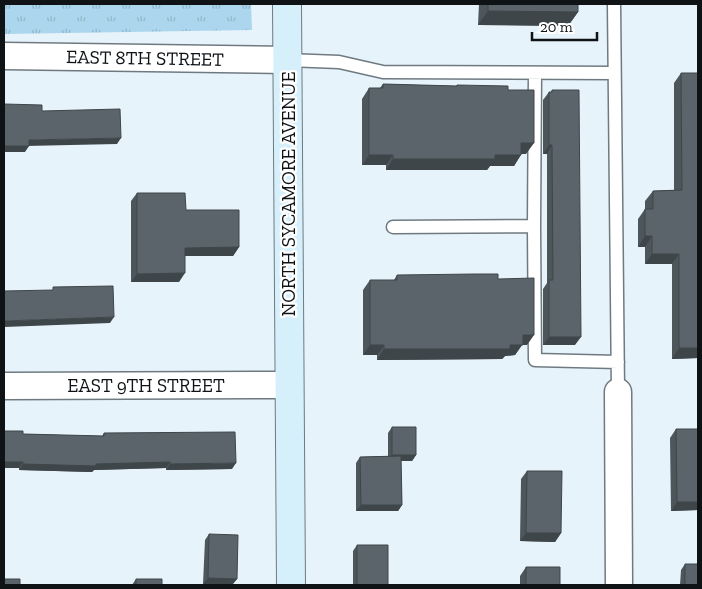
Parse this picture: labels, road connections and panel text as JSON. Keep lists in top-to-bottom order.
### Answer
{
  "streets": {
    "main road": ["NORTH SYCAMORE AVENUE"],
    "street": ["EAST 8TH STREET", "EAST 9TH STREET"]
  },
  "crossings": [
    ["EAST 8TH STREET", "NORTH SYCAMORE AVENUE"],
    ["NORTH SYCAMORE AVENUE", "EAST 9TH STREET"]
  ],
  "scale_bar": "20 m"
}
